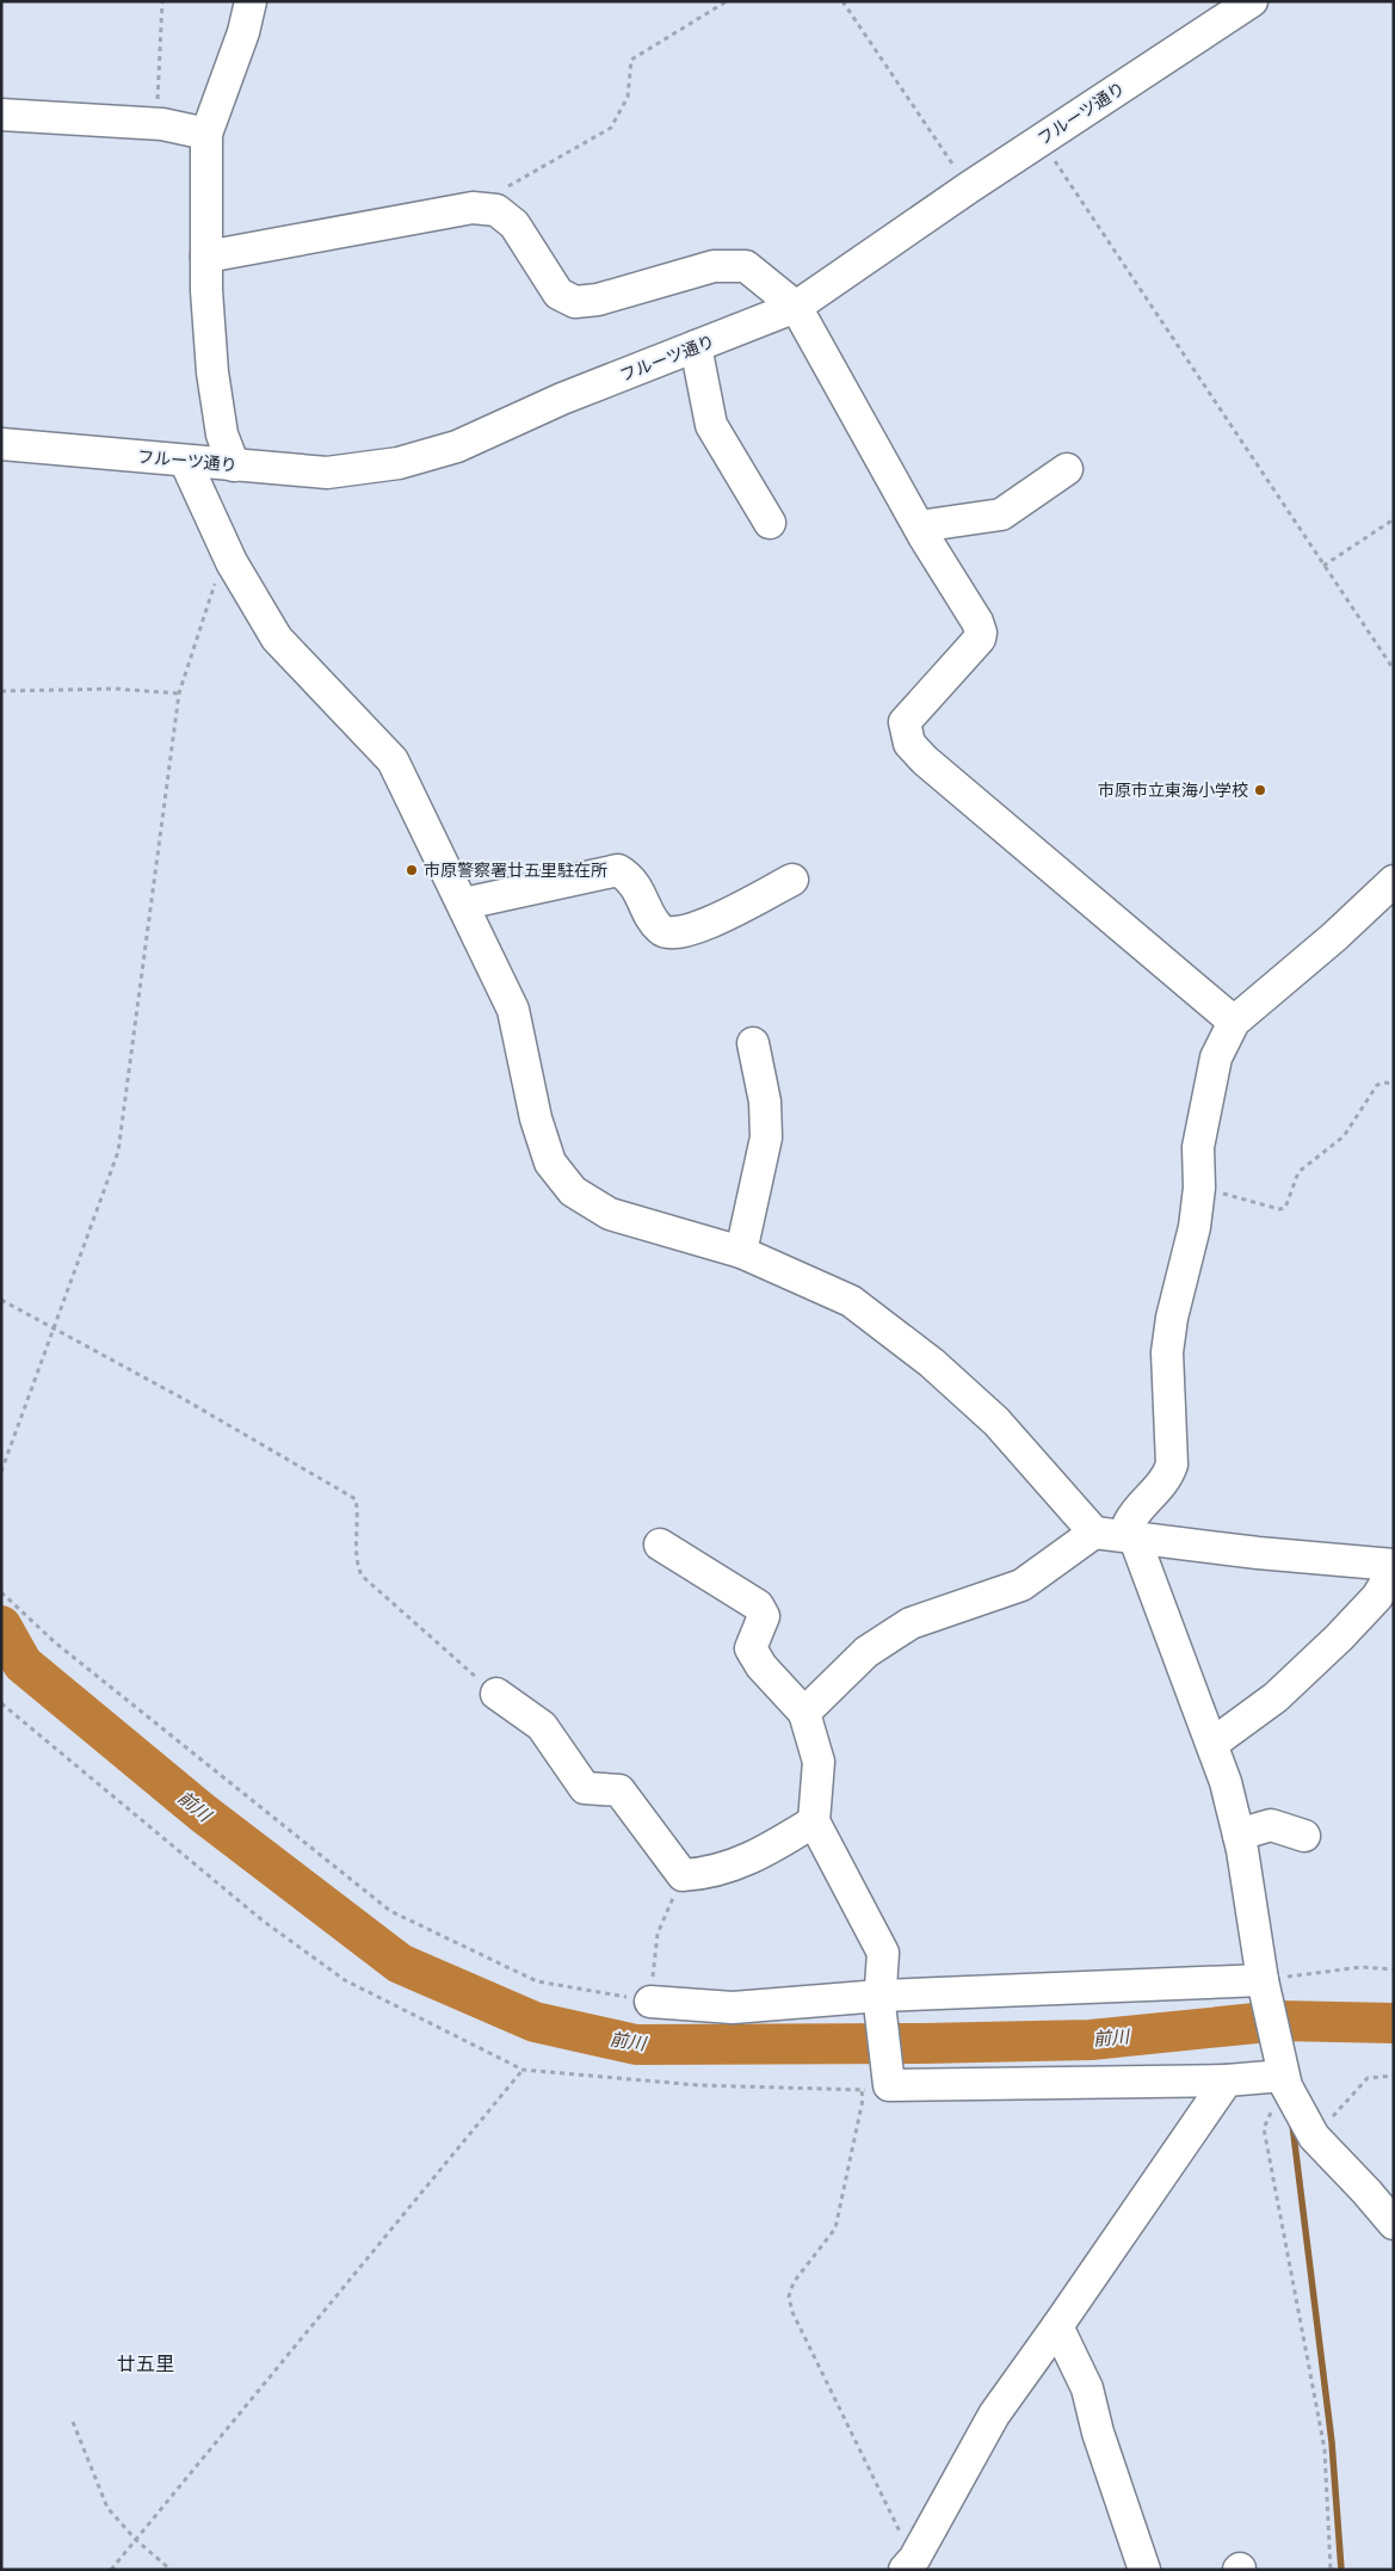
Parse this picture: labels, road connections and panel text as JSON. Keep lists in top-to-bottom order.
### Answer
{
  "streets": {
    "street": ["フルーツ通り"]
  },
  "districts": ["廿五里"],
  "water": ["前川"],
  "places": ["市原市立東海小学校", "市原警察署廿五里駐在所"]
}
